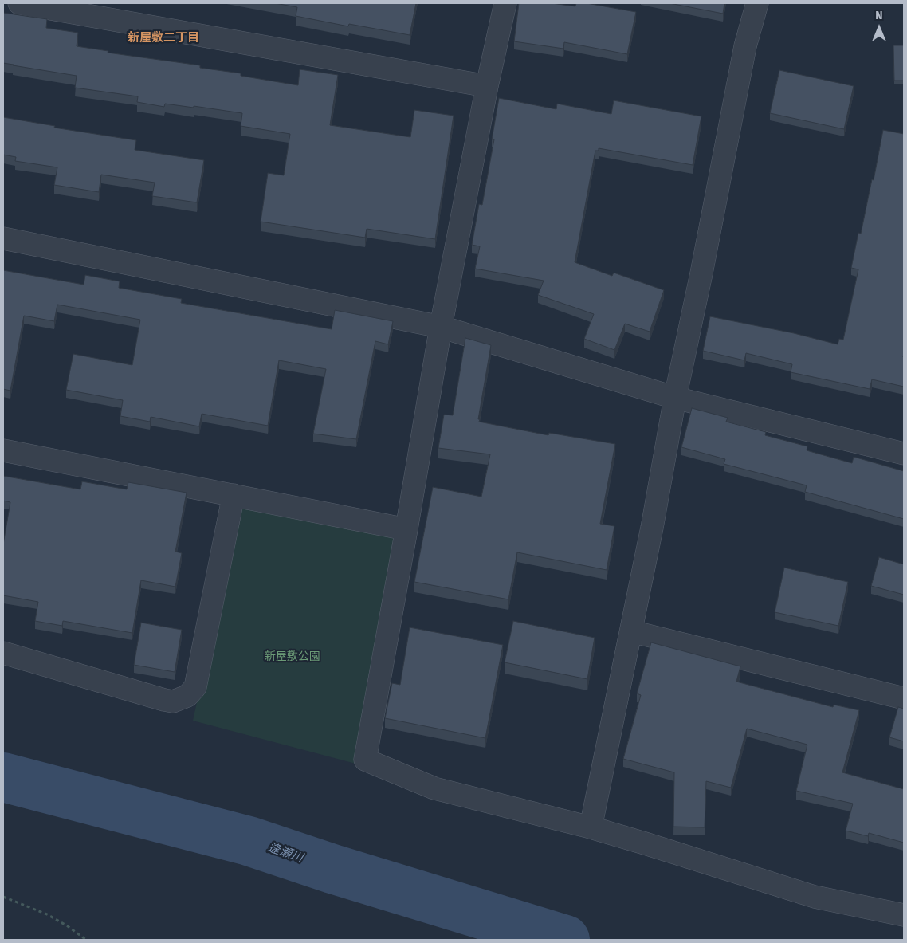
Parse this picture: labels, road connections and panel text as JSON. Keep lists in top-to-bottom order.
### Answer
{
  "districts": ["新屋敷二丁目"],
  "water": ["逢瀬川"],
  "parks": ["新屋敷公園"],
  "north": "top"
}
